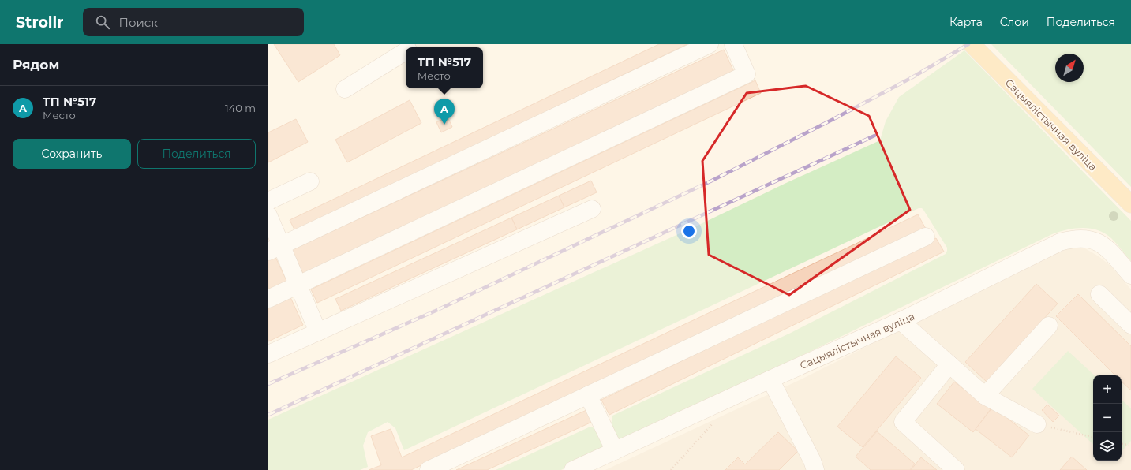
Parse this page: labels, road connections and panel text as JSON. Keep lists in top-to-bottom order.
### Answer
{
  "streets": {
    "main road": ["Сацыялістычная вуліца"]
  },
  "north": "top right",
  "page": {
    "header": "Strollr",
    "search": "Поиск",
    "nav": ["Карта", "Слои", "Поделиться"],
    "heading": "Рядом",
    "popup": ["ТП №517", "Место"],
    "list": [
      {
        "mark": "A",
        "name": "ТП №517",
        "note": "Место",
        "value": "140 m"
      }
    ],
    "pins": "A",
    "buttons": ["Сохранить", "Поделиться"],
    "map_buttons": ["+", "−"]
  }
}
